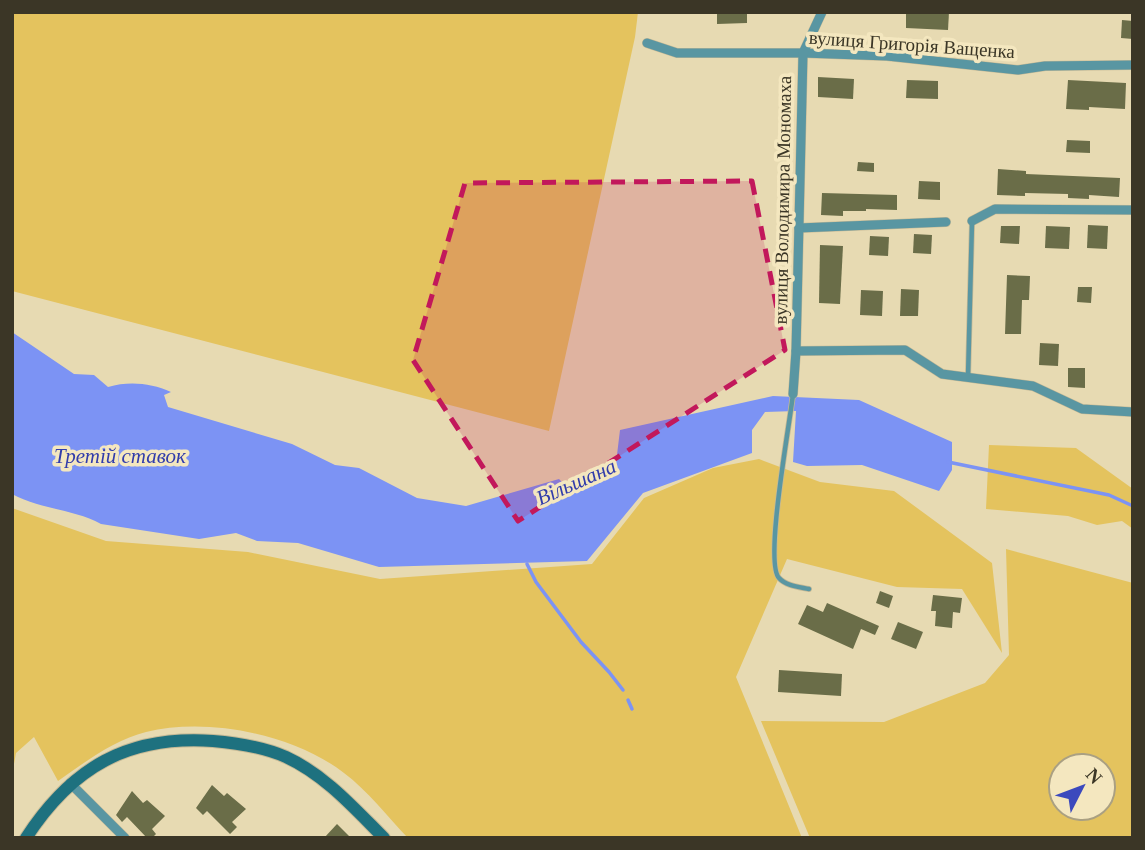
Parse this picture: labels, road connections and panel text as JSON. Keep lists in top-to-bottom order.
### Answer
{
  "streets": {
    "street": ["вулиця Григорія Ващенка", "вулиця Володимира Мономаха"]
  },
  "crossings": [
    ["вулиця Григорія Ващенка", "вулиця Володимира Мономаха"]
  ],
  "water": ["Третій ставок", "Вільшана"],
  "north": "top right"
}
